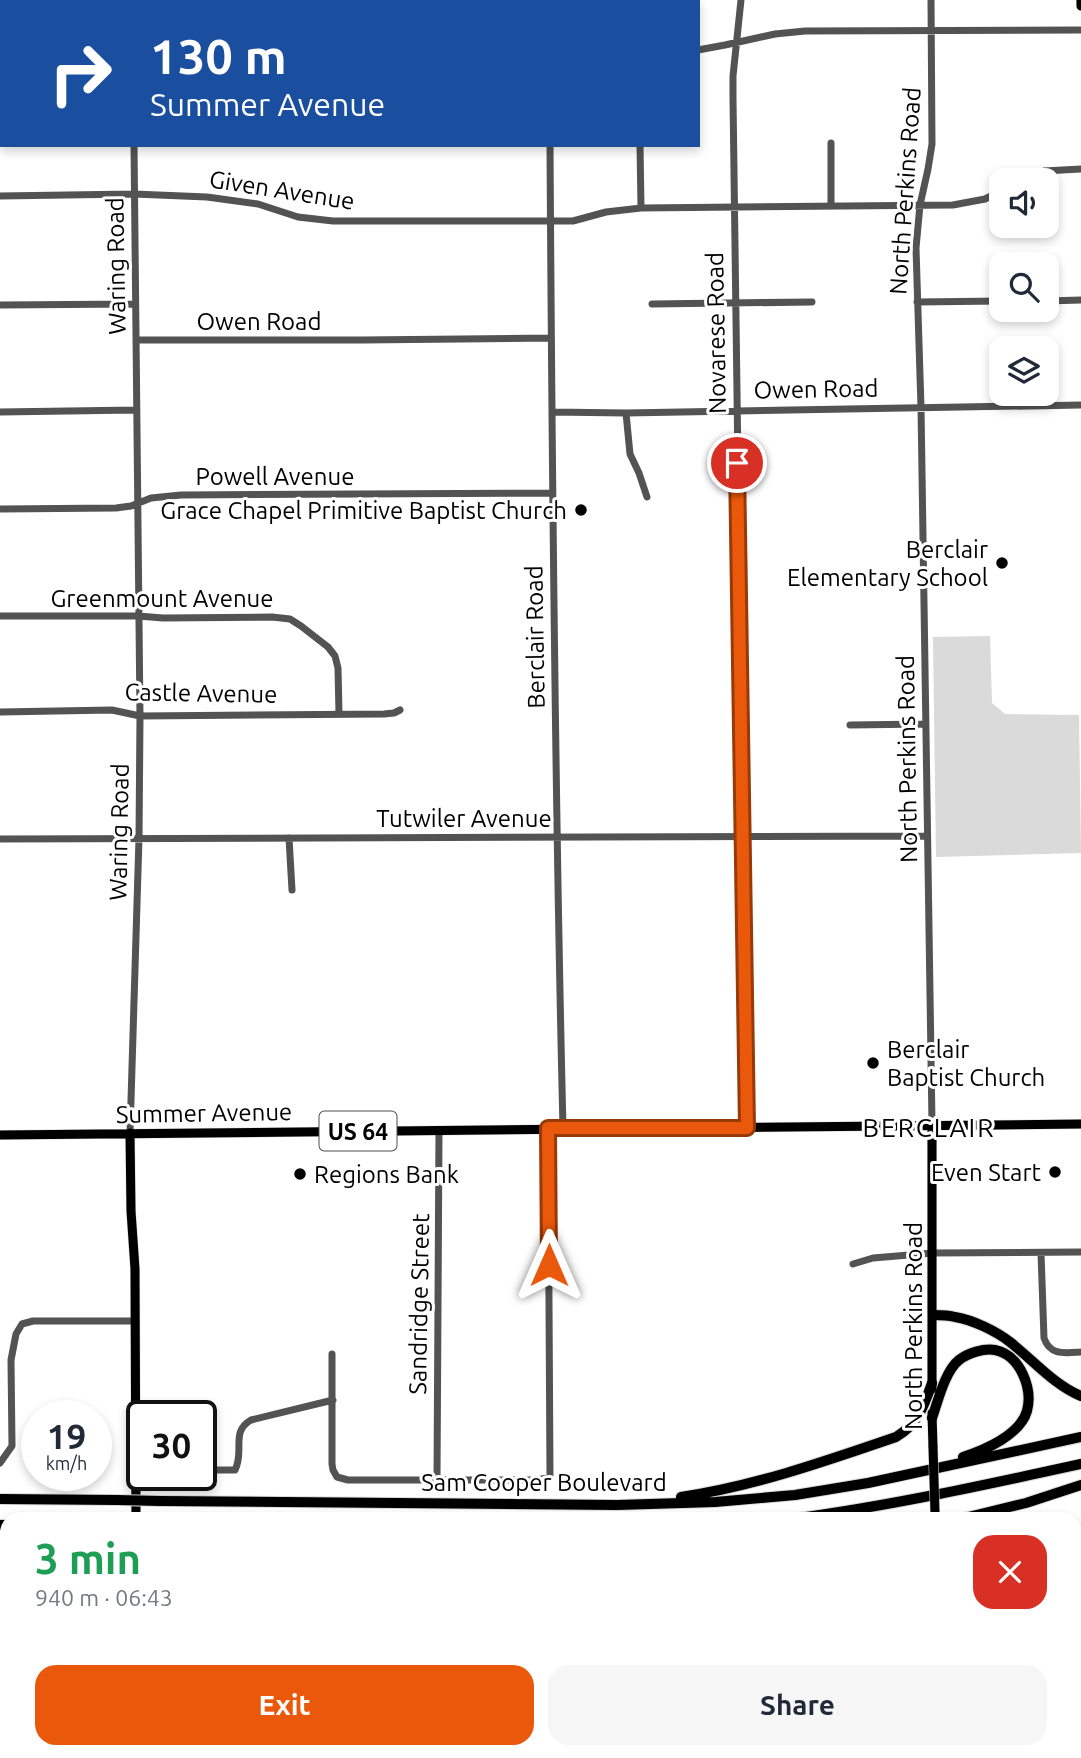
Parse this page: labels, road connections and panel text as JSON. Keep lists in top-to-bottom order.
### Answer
{
  "streets": {
    "highway": ["Sam Cooper Boulevard"],
    "main road": [
      "North Perkins Road",
      "Waring Road",
      "Summer Avenue",
      "US 64"
    ],
    "street": [
      "Given Avenue",
      "Owen Road",
      "Novarese Road",
      "Powell Avenue",
      "Greenmount Avenue",
      "Berclair Road",
      "Castle Avenue",
      "Tutwiler Avenue",
      "Sandridge Street"
    ]
  },
  "crossings": [
    ["Given Avenue", "North Perkins Road"],
    ["Given Avenue", "Waring Road"],
    ["Given Avenue", "Novarese Road"],
    ["Given Avenue", "Berclair Road"],
    ["North Perkins Road", "Owen Road"],
    ["North Perkins Road", "Tutwiler Avenue"],
    ["North Perkins Road", "Summer Avenue"],
    ["Waring Road", "Owen Road"],
    ["Waring Road", "Powell Avenue"],
    ["Waring Road", "Greenmount Avenue"],
    ["Waring Road", "Castle Avenue"],
    ["Waring Road", "Tutwiler Avenue"],
    ["Waring Road", "Summer Avenue"],
    ["Owen Road", "Novarese Road"],
    ["Owen Road", "Berclair Road"],
    ["Novarese Road", "Tutwiler Avenue"],
    ["Novarese Road", "Summer Avenue"],
    ["Powell Avenue", "Berclair Road"],
    ["Greenmount Avenue", "Castle Avenue"],
    ["Berclair Road", "Tutwiler Avenue"],
    ["Berclair Road", "Summer Avenue"],
    ["Summer Avenue", "Sandridge Street"]
  ],
  "districts": ["BERCLAIR"],
  "places": [
    "Grace Chapel Primitive Baptist Church",
    "Berclair Elementary School",
    "Berclair Baptist Church",
    "Even Start",
    "Regions Bank"
  ],
  "page": {
    "turn": ["130 m", "Summer Avenue"],
    "speed": "19 km/h",
    "limit": "30",
    "heading": ["3 min", "940 m · 06:43"],
    "buttons": ["Exit", "Share"]
  }
}
